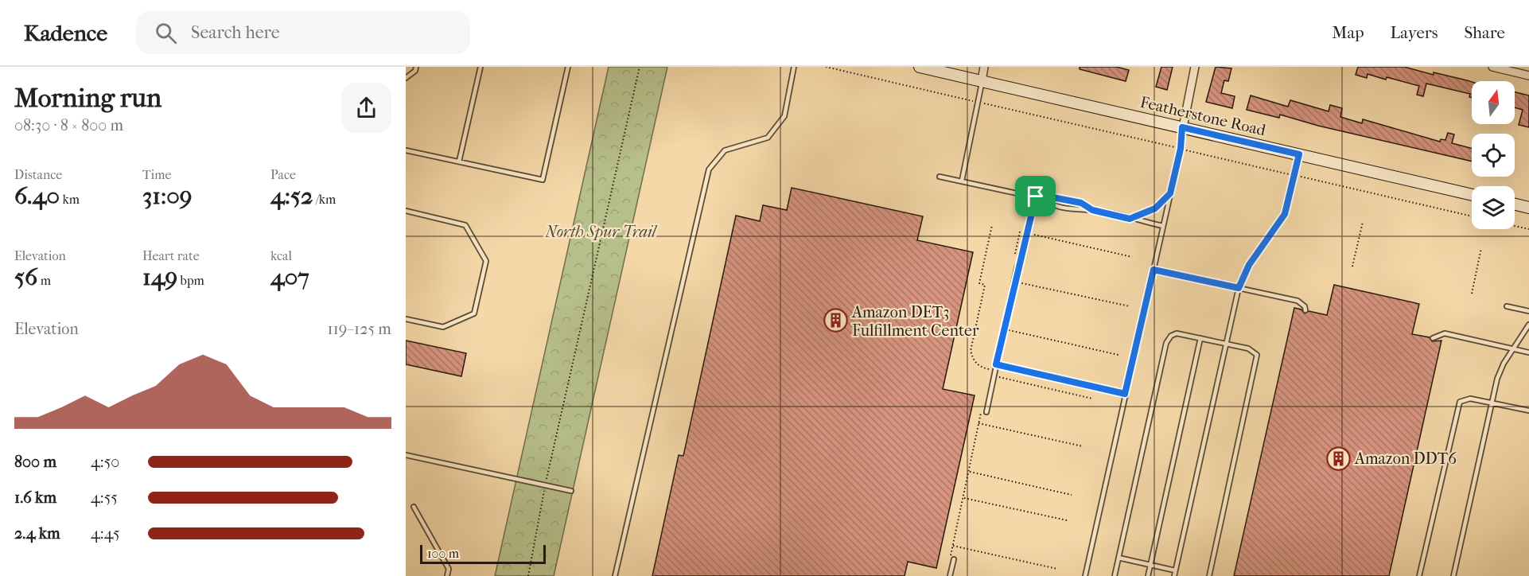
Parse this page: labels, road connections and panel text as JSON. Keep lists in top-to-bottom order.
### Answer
{
  "streets": {
    "street": ["Featherstone Road"]
  },
  "parks": ["North Spur Trail"],
  "places": {
    "building": ["Amazon DET3 Fulfillment Center", "Amazon DDT6"]
  },
  "scale_bar": "100 m",
  "north": "top",
  "page": {
    "header": "Kadence",
    "search": "Search here",
    "nav": ["Map", "Layers", "Share"],
    "heading": ["Morning run", "08:30 · 8 × 800 m"],
    "stats": [
      ["Distance", "6.40 km"],
      ["Time", "31:09"],
      ["Pace", "4:52 /km"],
      ["Elevation", "56 m"],
      ["Heart rate", "149 bpm"],
      ["kcal", "407"]
    ],
    "chart": ["Elevation", "119–125 m"],
    "list": [
      {
        "name": "800 m",
        "note": "4:50"
      },
      {
        "name": "1.6 km",
        "note": "4:55"
      },
      {
        "name": "2.4 km",
        "note": "4:45"
      }
    ],
    "scale": "100 m"
  }
}
